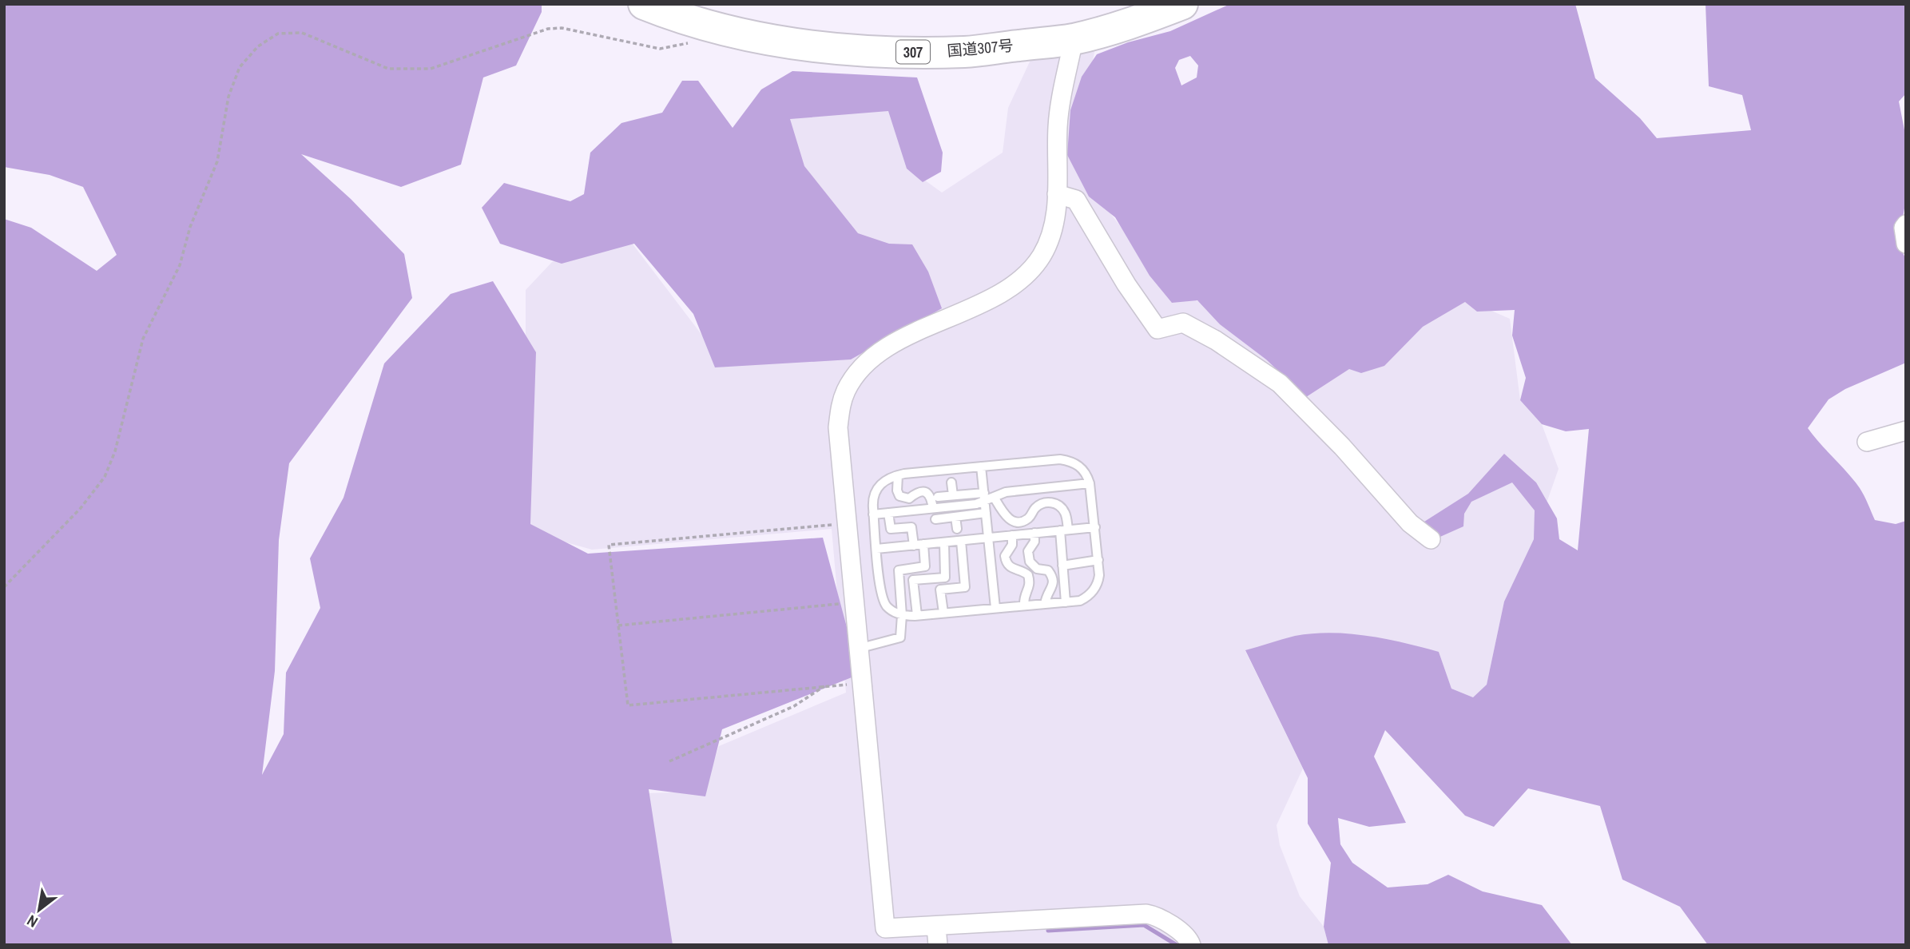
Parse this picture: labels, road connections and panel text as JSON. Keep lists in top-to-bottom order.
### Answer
{
  "streets": {
    "highway": ["国道307号", "307"]
  },
  "north": "bottom left"
}
